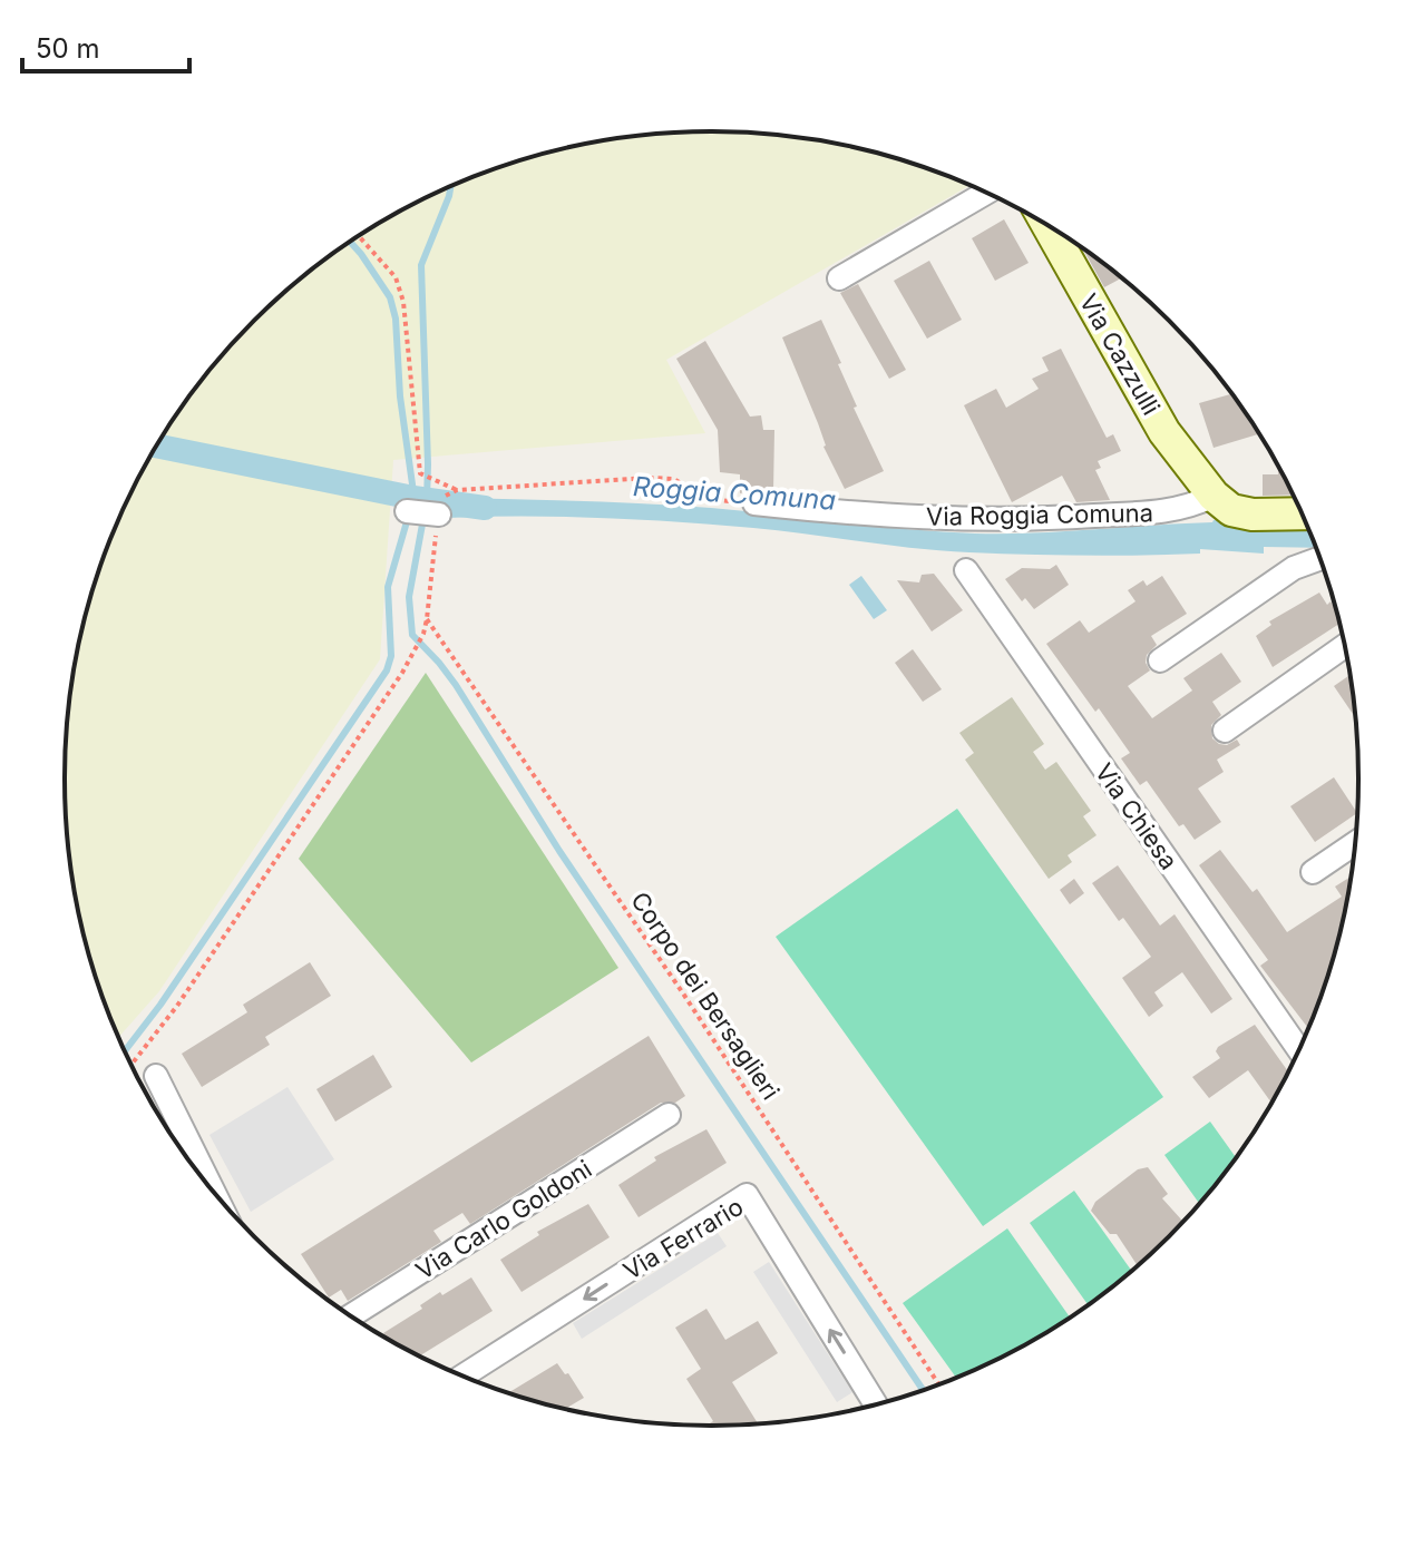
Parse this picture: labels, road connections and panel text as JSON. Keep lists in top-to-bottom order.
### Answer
{
  "streets": {
    "street": [
      "Via Cazzulli",
      "Via Roggia Comuna",
      "Via Chiesa",
      "Via Carlo Goldoni",
      "Via Ferrario"
    ],
    "path": ["Corpo dei Bersaglieri"]
  },
  "crossings": [
    ["Via Cazzulli", "Via Roggia Comuna"]
  ],
  "water": ["Roggia Comuna"],
  "scale_bar": "50 m"
}
